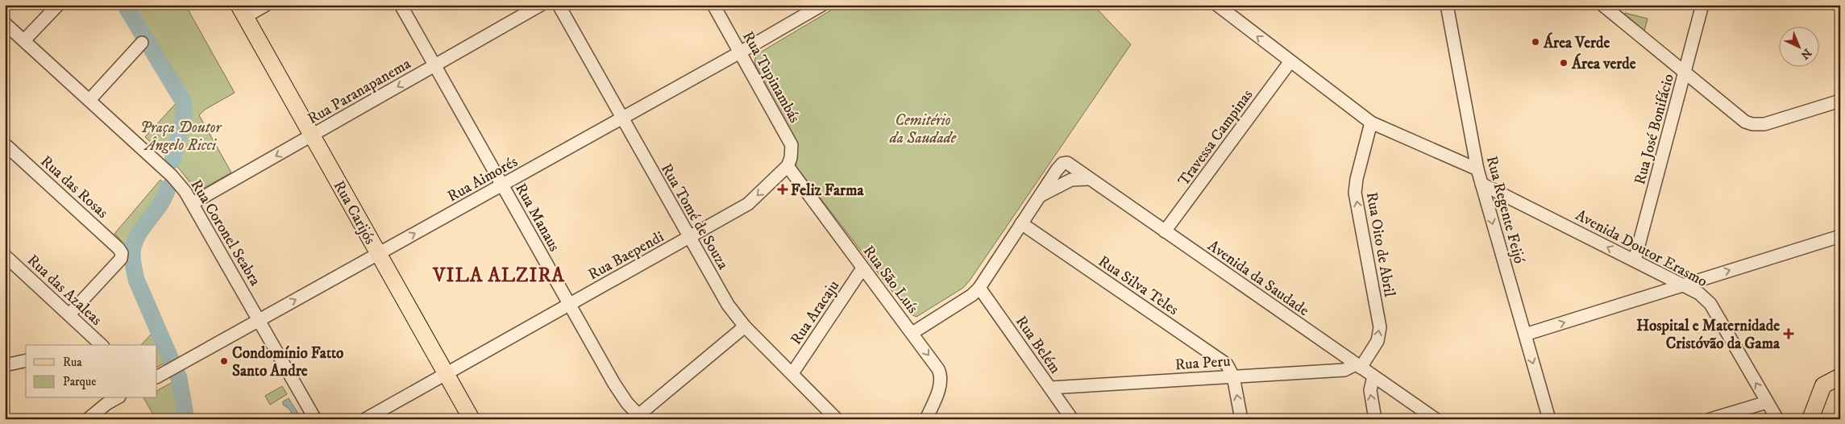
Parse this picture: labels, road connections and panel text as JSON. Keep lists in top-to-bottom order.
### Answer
{
  "streets": {
    "main road": ["Rua Carijós"],
    "street": [
      "Rua Tupinambás",
      "Rua Paranapanema",
      "Rua José Bonifácio",
      "Travessa Campinas",
      "Rua Aimorés",
      "Rua das Rosas",
      "Rua Regente Feijó",
      "Rua Tomé de Souza",
      "Rua Manaus",
      "Rua Coronel Seabra",
      "Rua Oito de Abril",
      "Avenida Doutor Erasmo",
      "Rua Baependi",
      "Avenida da Saudade",
      "Rua São Luís",
      "Rua Silva Teles",
      "Rua das Azaleas",
      "Rua Aracaju",
      "Rua Belém",
      "Rua Peru"
    ]
  },
  "crossings": [
    ["Rua Tupinambás", "Rua Aimorés"],
    ["Rua Tupinambás", "Rua Baependi"],
    ["Rua Tupinambás", "Rua São Luís"],
    ["Rua Paranapanema", "Rua Carijós"],
    ["Rua Paranapanema", "Rua Manaus"],
    ["Rua Paranapanema", "Rua Coronel Seabra"],
    ["Rua José Bonifácio", "Avenida Doutor Erasmo"],
    ["Travessa Campinas", "Avenida da Saudade"],
    ["Rua Aimorés", "Rua Carijós"],
    ["Rua Aimorés", "Rua Tomé de Souza"],
    ["Rua Aimorés", "Rua Manaus"],
    ["Rua Aimorés", "Rua Coronel Seabra"],
    ["Rua das Rosas", "Rua das Azaleas"],
    ["Rua Regente Feijó", "Avenida Doutor Erasmo"],
    ["Rua Carijós", "Rua Baependi"],
    ["Rua Tomé de Souza", "Rua Baependi"],
    ["Rua Tomé de Souza", "Rua Aracaju"],
    ["Rua Manaus", "Rua Baependi"],
    ["Rua Oito de Abril", "Avenida da Saudade"],
    ["Rua Oito de Abril", "Rua Peru"],
    ["Rua Baependi", "Rua São Luís"],
    ["Avenida da Saudade", "Rua Peru"],
    ["Rua São Luís", "Rua Aracaju"],
    ["Rua Silva Teles", "Rua Peru"],
    ["Rua Belém", "Rua Peru"]
  ],
  "one_way": [
    "Rua Paranapanema",
    "Rua Aimorés",
    "Rua Regente Feijó",
    "Rua Oito de Abril",
    "Avenida Doutor Erasmo"
  ],
  "districts": ["VILA ALZIRA"],
  "parks": ["Cemitério da Saudade", "Praça Doutor Ângelo Ricci"],
  "places": {
    "other": ["Área Verde", "Área verde", "Condomínio Fatto Santo Andre"],
    "health": ["Feliz Farma", "Hospital e Maternidade Cristóvão da Gama"]
  },
  "legend": ["Rua", "Parque"],
  "north": "bottom right"
}
